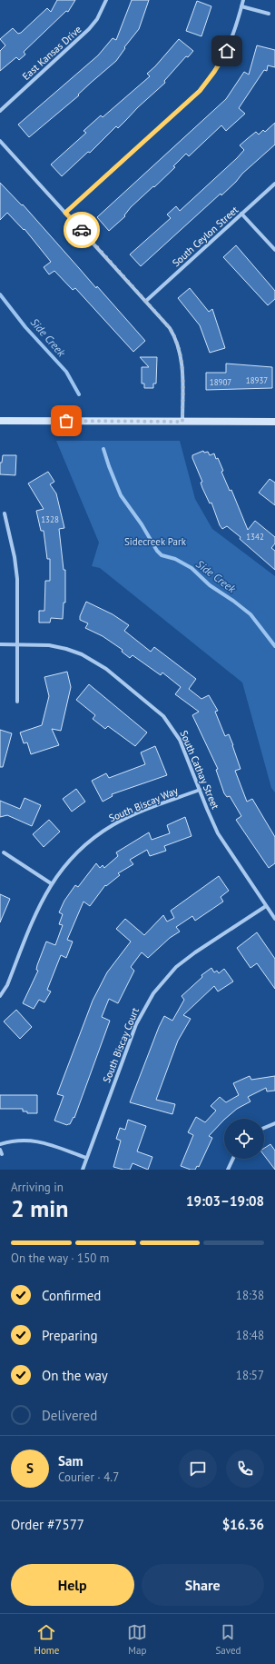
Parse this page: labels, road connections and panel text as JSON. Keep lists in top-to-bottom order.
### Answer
{
  "streets": {
    "street": [
      "East Kansas Drive",
      "South Ceylon Street",
      "South Cathay Street",
      "South Biscay Way",
      "South Biscay Court"
    ]
  },
  "crossings": [
    ["South Cathay Street", "South Biscay Way"],
    ["South Cathay Street", "South Biscay Court"]
  ],
  "water": ["Side Creek"],
  "parks": ["Sidecreek Park"],
  "house_numbers": [
    "18937",
    "18907",
    "1328",
    "1342"
  ],
  "page": {
    "heading": ["2 min", "Arriving in", "19:03–19:08"],
    "panel": [
      "Sam",
      "Courier · 4.7",
      "Order #7577",
      "$16.36"
    ],
    "bar": "On the way · 150 m",
    "list": [
      ["Confirmed", "18:38"],
      ["Preparing", "18:48"],
      ["On the way", "18:57"],
      "Delivered"
    ],
    "round": "S",
    "buttons": ["Help", "Share"],
    "tabs": ["Home", "Map", "Saved"]
  }
}
